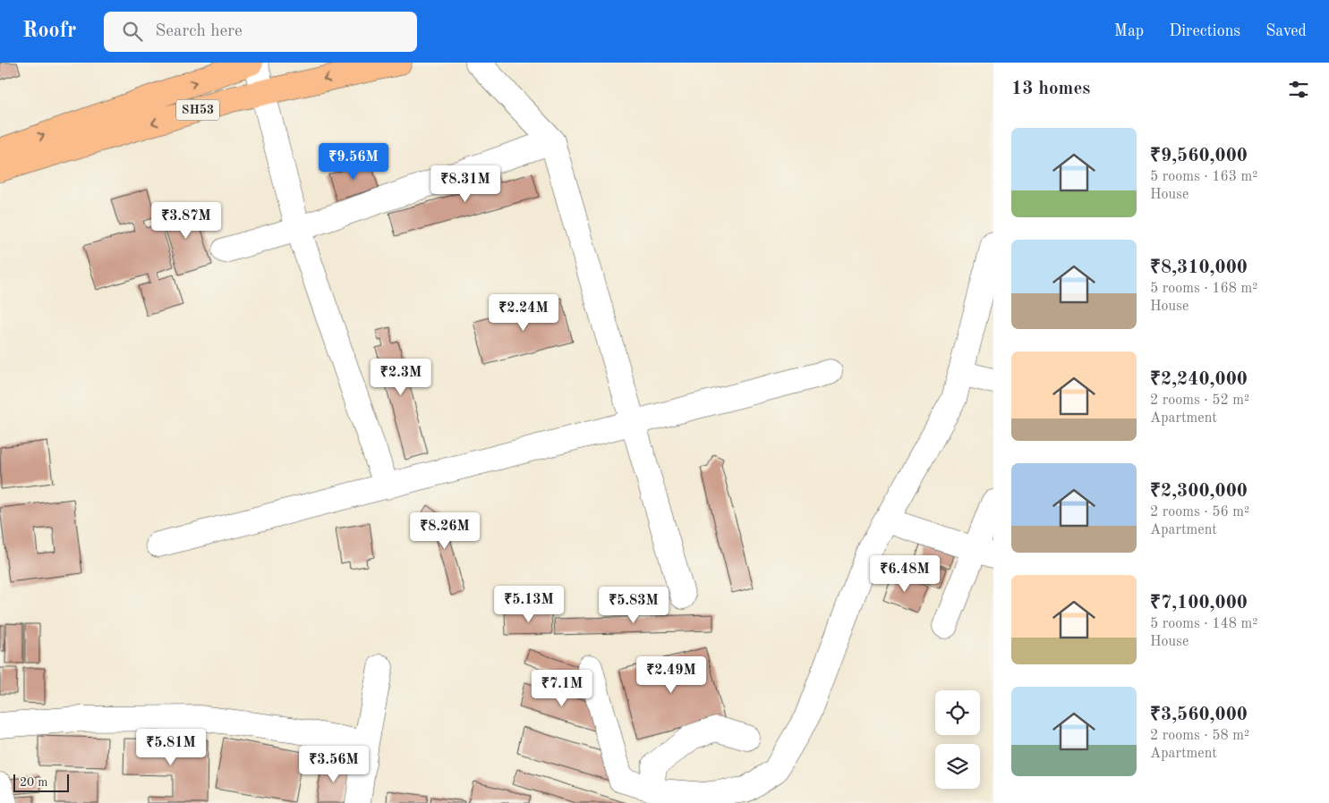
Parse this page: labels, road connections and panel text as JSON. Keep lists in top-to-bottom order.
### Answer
{
  "streets": {
    "main road": ["SH53"]
  },
  "scale_bar": "20 m",
  "page": {
    "header": "Roofr",
    "search": "Search here",
    "nav": ["Map", "Directions", "Saved"],
    "heading": "13 homes",
    "list": [
      {
        "name": "₹9,560,000",
        "note": "5 rooms · 163 m² · House"
      },
      {
        "name": "₹8,310,000",
        "note": "5 rooms · 168 m² · House"
      },
      {
        "name": "₹2,240,000",
        "note": "2 rooms · 52 m² · Apartment"
      },
      {
        "name": "₹2,300,000",
        "note": "2 rooms · 56 m² · Apartment"
      },
      {
        "name": "₹7,100,000",
        "note": "5 rooms · 148 m² · House"
      },
      {
        "name": "₹3,560,000",
        "note": "2 rooms · 58 m² · Apartment"
      }
    ],
    "price": [
      "₹9.56M",
      "₹8.31M",
      "₹3.87M",
      "₹2.24M",
      "₹2.3M",
      "₹8.26M",
      "₹6.48M",
      "₹5.13M",
      "₹5.83M",
      "₹2.49M",
      "₹7.1M",
      "₹5.81M",
      "₹3.56M"
    ],
    "scale": "20 m"
  }
}
